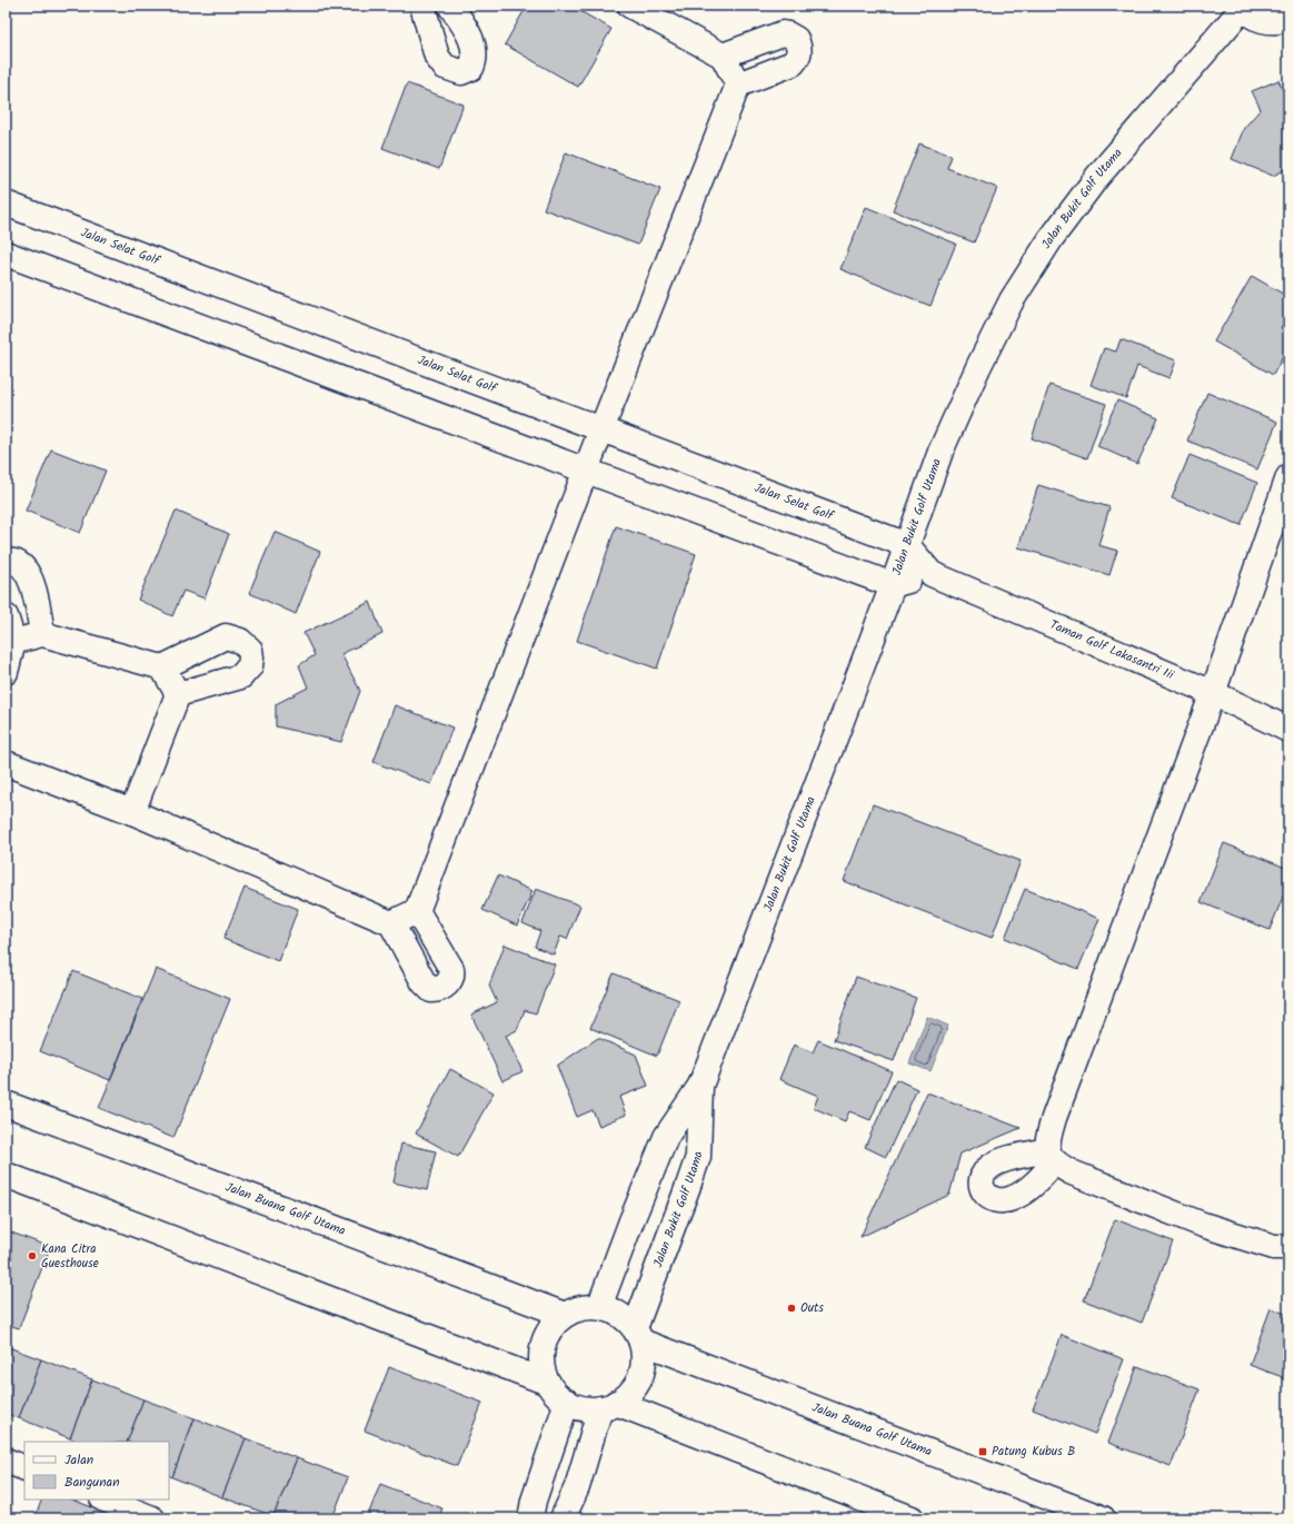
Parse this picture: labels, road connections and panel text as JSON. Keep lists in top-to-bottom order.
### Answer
{
  "streets": {
    "street": [
      "Jalan Bukit Golf Utama",
      "Jalan Selat Golf",
      "Taman Golf Lakasantri Iii",
      "Jalan Buana Golf Utama"
    ]
  },
  "crossings": [
    ["Jalan Bukit Golf Utama", "Jalan Selat Golf"],
    ["Jalan Bukit Golf Utama", "Taman Golf Lakasantri Iii"],
    ["Jalan Bukit Golf Utama", "Jalan Buana Golf Utama"],
    ["Jalan Selat Golf", "Taman Golf Lakasantri Iii"]
  ],
  "places": {
    "other": ["Kana Citra Guesthouse", "Outs"],
    "transit": ["Patung Kubus B"]
  },
  "legend": ["Jalan", "Bangunan"]
}
